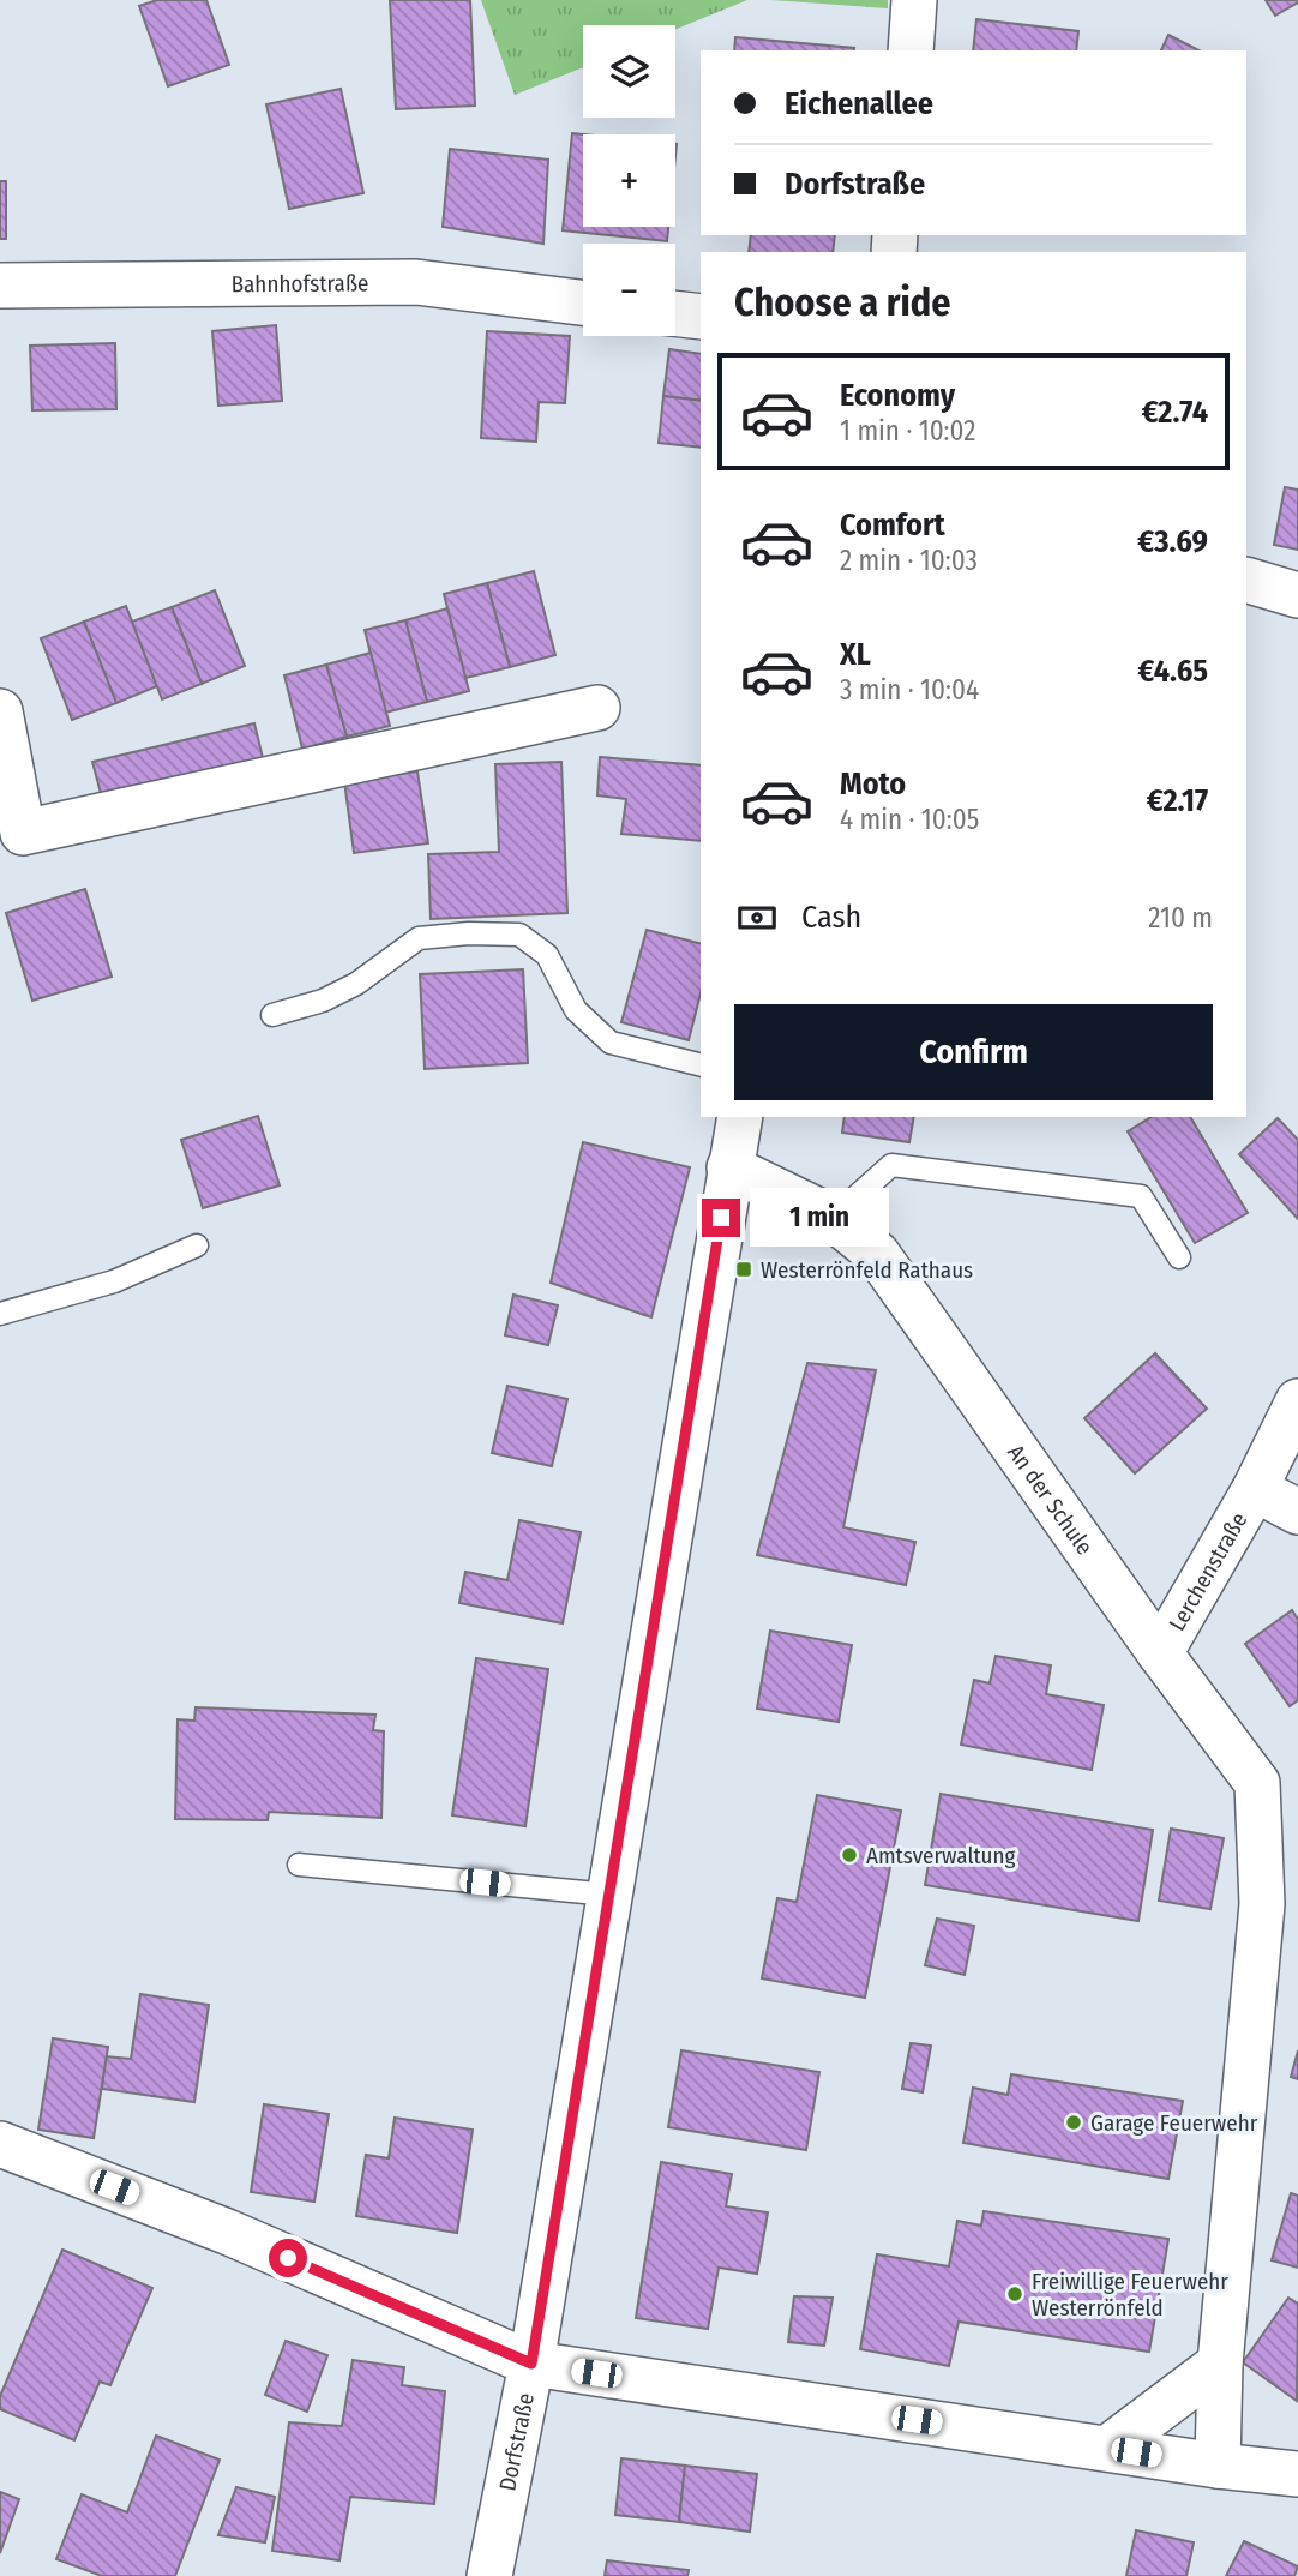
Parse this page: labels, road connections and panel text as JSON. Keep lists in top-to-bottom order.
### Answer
{
  "streets": {
    "street": [
      "Bahnhofstraße",
      "An der Schule",
      "Lerchenstraße",
      "Dorfstraße"
    ]
  },
  "crossings": [
    ["An der Schule", "Lerchenstraße"],
    ["An der Schule", "Dorfstraße"]
  ],
  "places": {
    "transit": ["Westerrönfeld Rathaus"],
    "other": ["Amtsverwaltung", "Garage Feuerwehr", "Freiwillige Feuerwehr Westerrönfeld"]
  },
  "page": {
    "map_buttons": ["+", "−"],
    "banner": ["Eichenallee", "Dorfstraße"],
    "heading": "Choose a ride",
    "list": [
      {
        "name": "Economy",
        "note": "1 min · 10:02",
        "value": "€2.74"
      },
      {
        "name": "Comfort",
        "note": "2 min · 10:03",
        "value": "€3.69"
      },
      {
        "name": "XL",
        "note": "3 min · 10:04",
        "value": "€4.65"
      },
      {
        "name": "Moto",
        "note": "4 min · 10:05",
        "value": "€2.17"
      }
    ],
    "pay": ["Cash", "210 m"],
    "buttons": "Confirm",
    "bubble": "1 min"
  }
}
